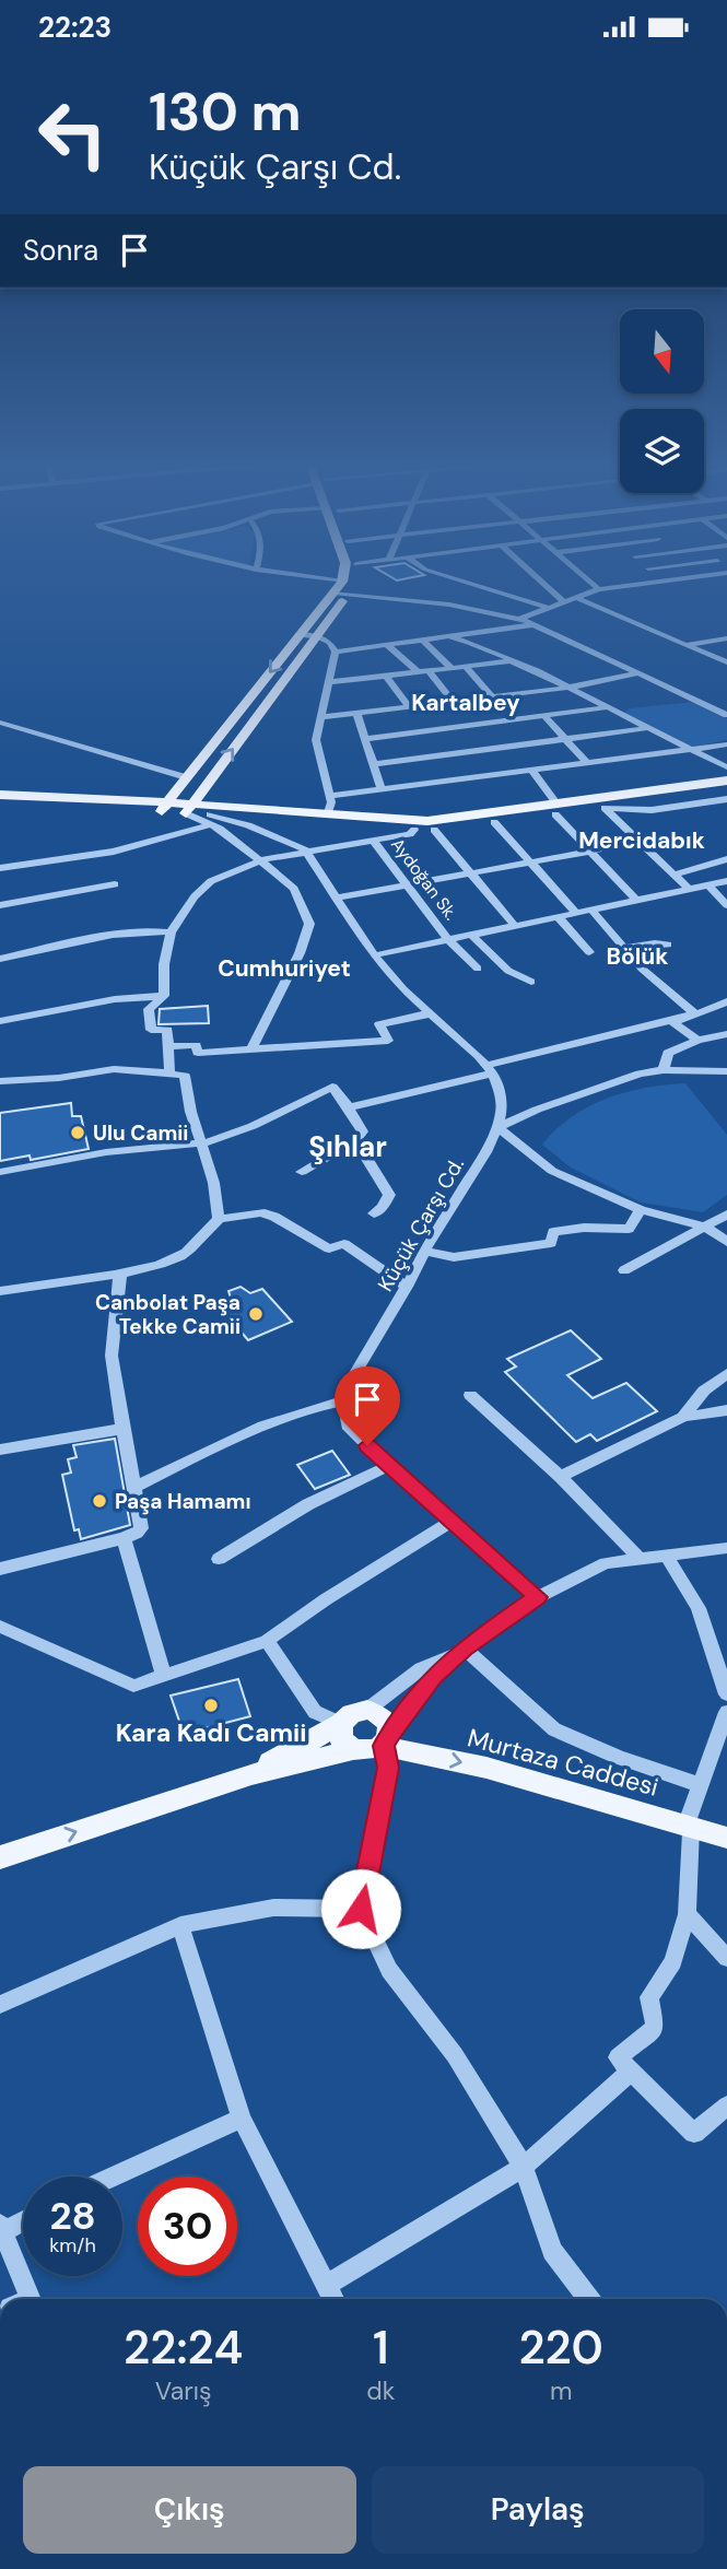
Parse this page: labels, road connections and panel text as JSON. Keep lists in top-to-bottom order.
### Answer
{
  "streets": {
    "main road": ["Murtaza Caddesi"],
    "street": ["Aydoğan Sk.", "Küçük Çarşı Cd."]
  },
  "one_way": ["Murtaza Caddesi"],
  "districts": [
    "Kartalbey",
    "Mercidabık",
    "Bölük",
    "Cumhuriyet",
    "Şıhlar"
  ],
  "places": [
    "Ulu Camii",
    "Canbolat Paşa Tekke Camii",
    "Paşa Hamamı",
    "Kara Kadı Camii"
  ],
  "north": "bottom",
  "page": {
    "status": "22:23",
    "turn": ["130 m", "Küçük Çarşı Cd."],
    "then": "Sonra",
    "speed": "28 km/h",
    "limit": "30",
    "eta": [
      "22:24",
      "Varış",
      "1",
      "dk",
      "220",
      "m"
    ],
    "buttons": ["Çıkış", "Paylaş"]
  }
}
